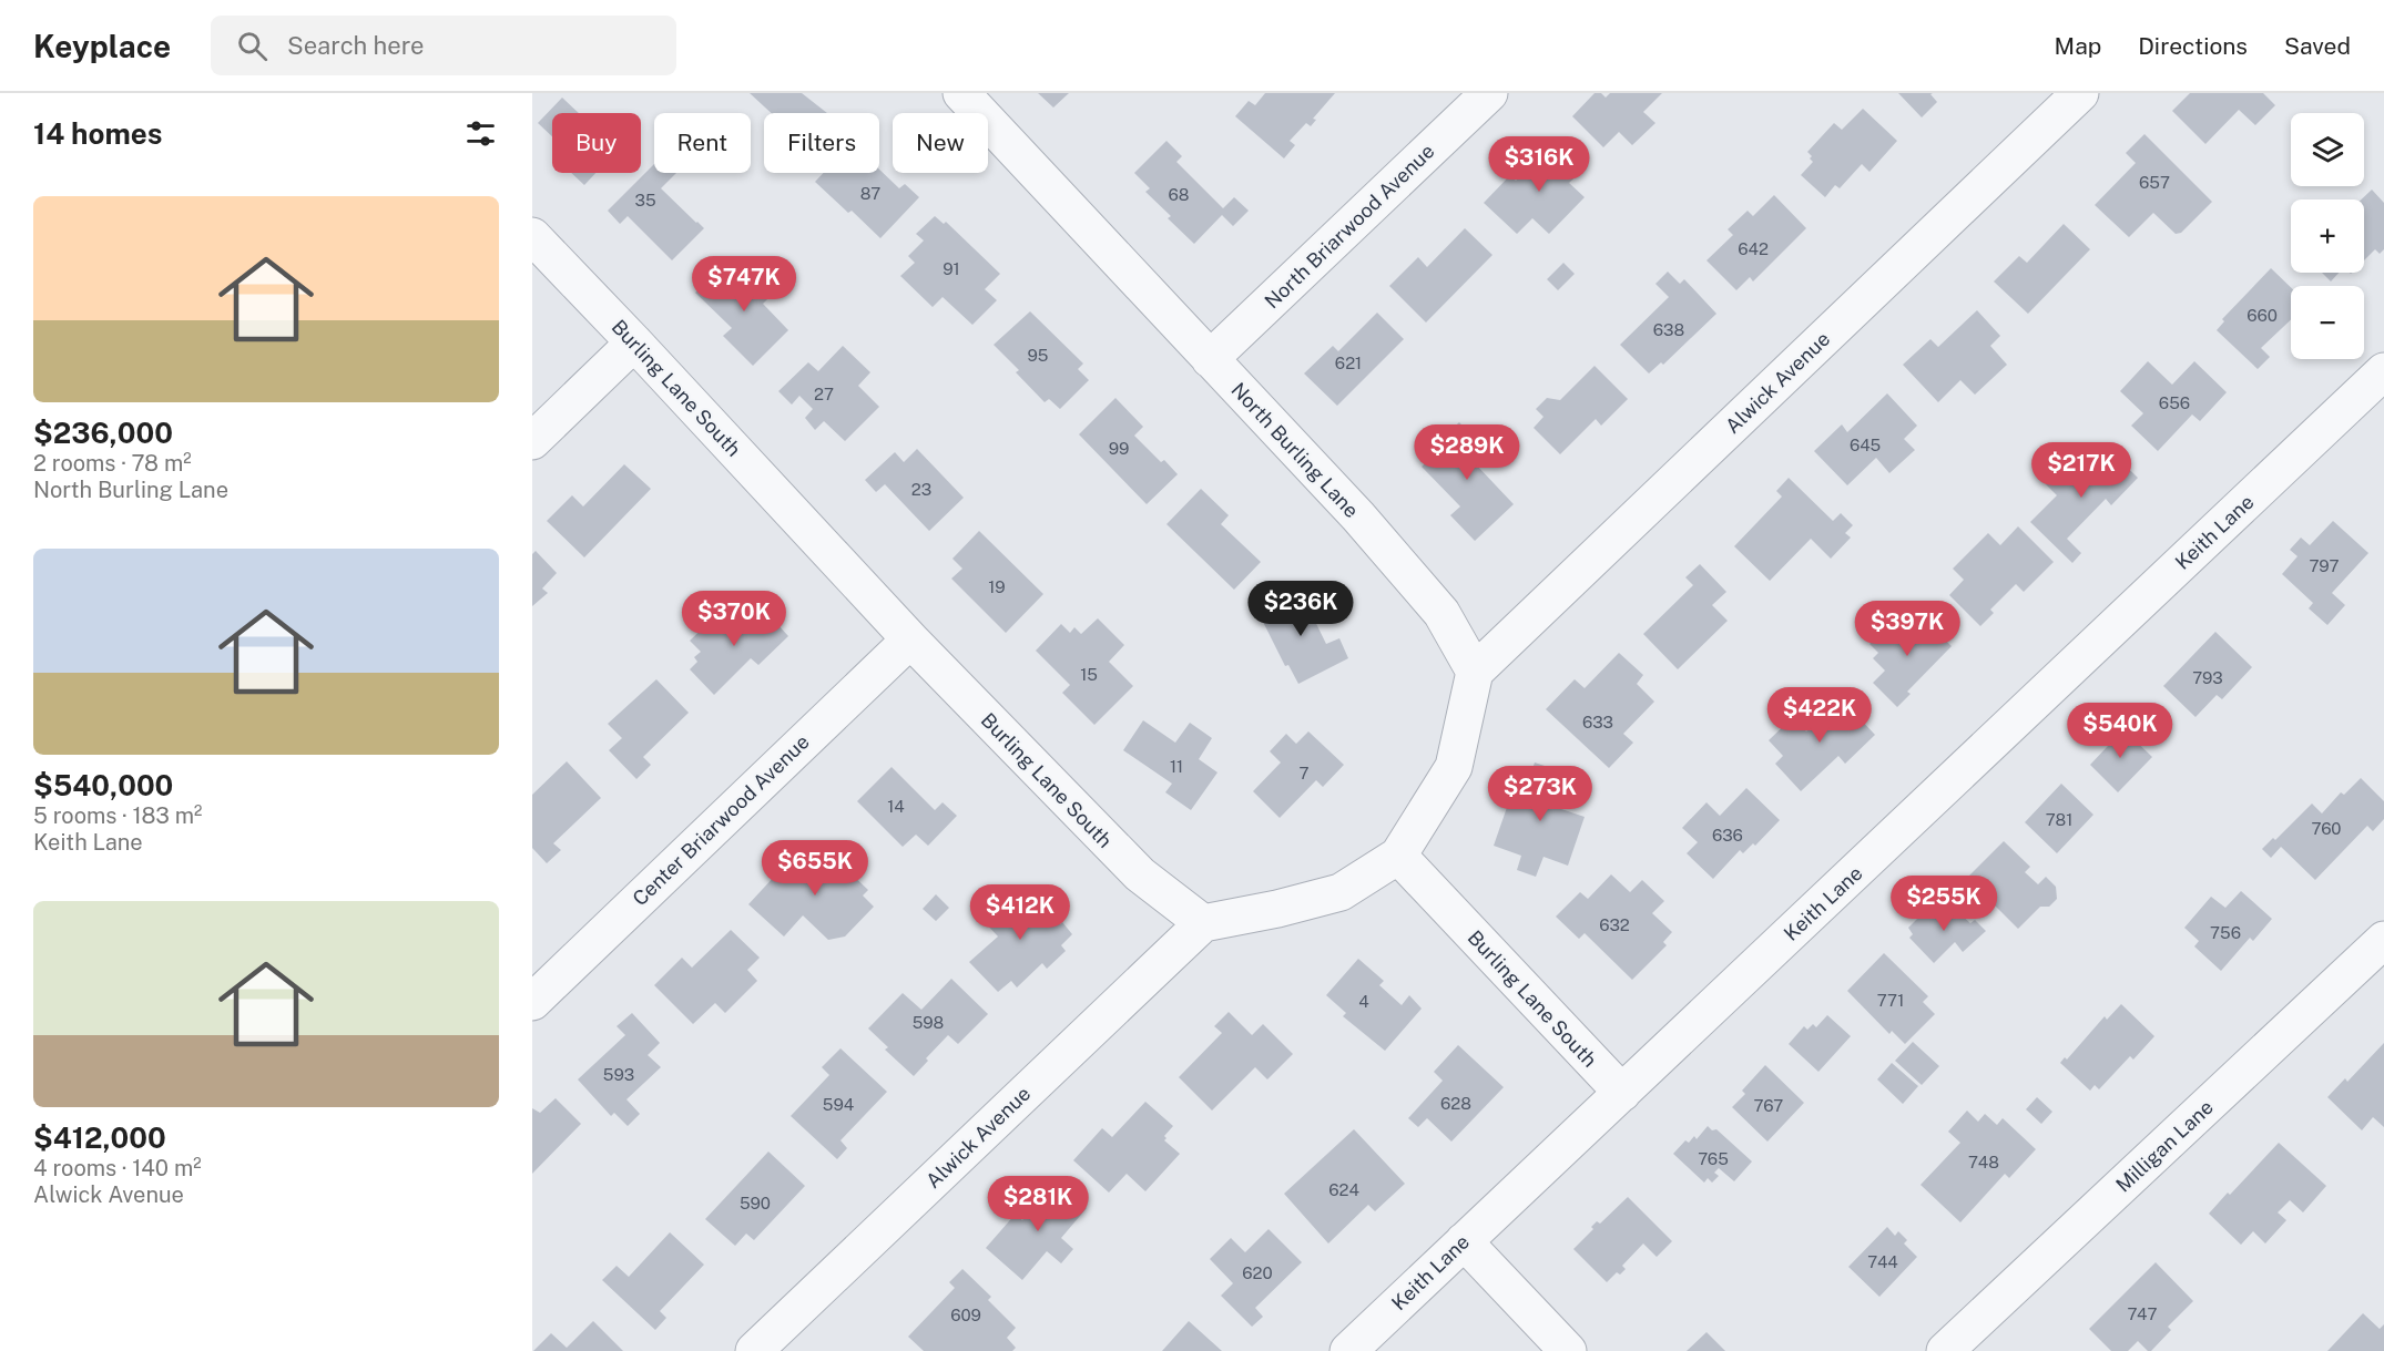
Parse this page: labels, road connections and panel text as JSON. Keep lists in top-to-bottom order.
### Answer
{
  "streets": {
    "street": [
      "North Briarwood Avenue",
      "Alwick Avenue",
      "Burling Lane South",
      "North Burling Lane",
      "Keith Lane",
      "Center Briarwood Avenue",
      "Milligan Lane"
    ]
  },
  "crossings": [
    ["North Briarwood Avenue", "North Burling Lane"],
    ["Alwick Avenue", "Burling Lane South"],
    ["Alwick Avenue", "North Burling Lane"],
    ["Burling Lane South", "Keith Lane"],
    ["Burling Lane South", "Center Briarwood Avenue"]
  ],
  "house_numbers": [
    "657",
    "87",
    "68",
    "35",
    "642",
    "91",
    "660",
    "638",
    "95",
    "621",
    "27",
    "656",
    "645",
    "99",
    "23",
    "797",
    "19",
    "15",
    "793",
    "633",
    "11",
    "7",
    "14",
    "781",
    "760",
    "636",
    "632",
    "756",
    "771",
    "4",
    "598",
    "593",
    "628",
    "594",
    "767",
    "765",
    "748",
    "624",
    "590",
    "744",
    "620",
    "747",
    "609"
  ],
  "page": {
    "header": "Keyplace",
    "search": "Search here",
    "nav": ["Map", "Directions", "Saved"],
    "heading": "14 homes",
    "map_buttons": ["+", "−"],
    "chip": [
      "Buy",
      "Rent",
      "Filters",
      "New"
    ],
    "price": [
      "$316K",
      "$747K",
      "$289K",
      "$217K",
      "$236K",
      "$370K",
      "$397K",
      "$422K",
      "$540K",
      "$273K",
      "$655K",
      "$255K",
      "$412K",
      "$281K"
    ],
    "list": [
      {
        "name": "$236,000",
        "note": "2 rooms · 78 m² · North Burling Lane"
      },
      {
        "name": "$540,000",
        "note": "5 rooms · 183 m² · Keith Lane"
      },
      {
        "name": "$412,000",
        "note": "4 rooms · 140 m² · Alwick Avenue"
      }
    ]
  }
}
